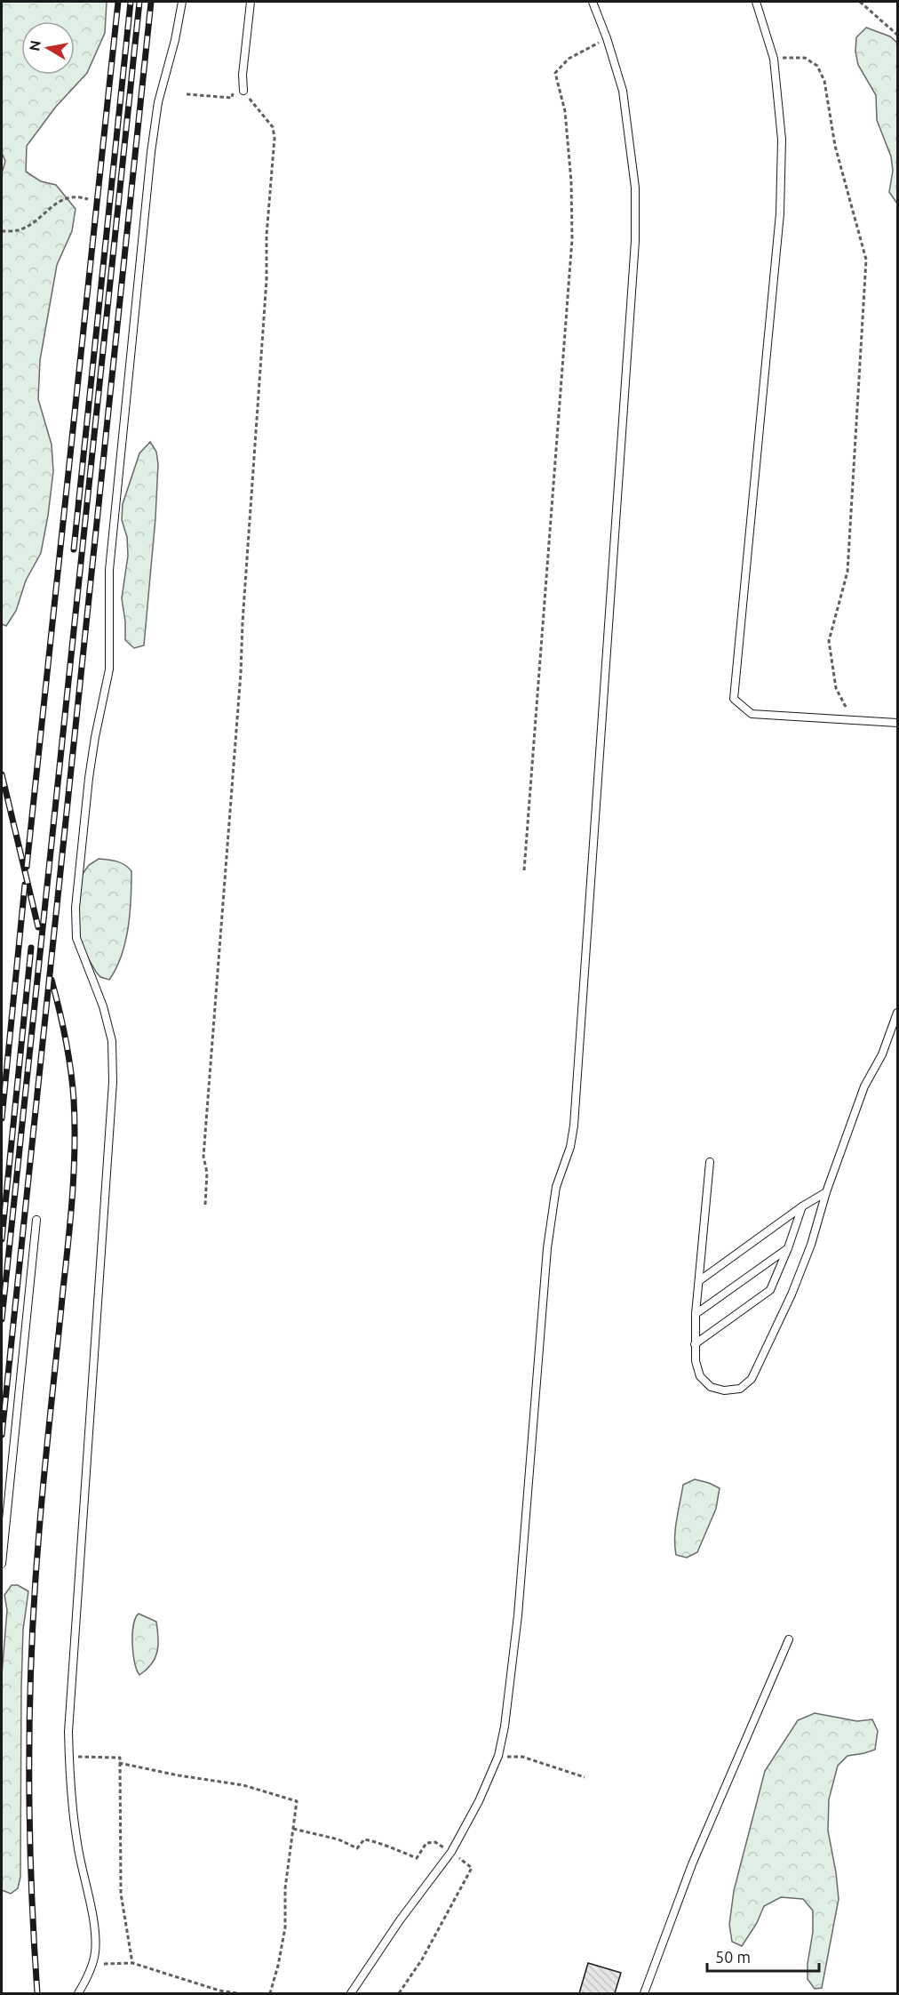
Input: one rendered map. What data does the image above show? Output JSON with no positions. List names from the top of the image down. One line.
{"scale_bar":"50 m","north":"left"}
